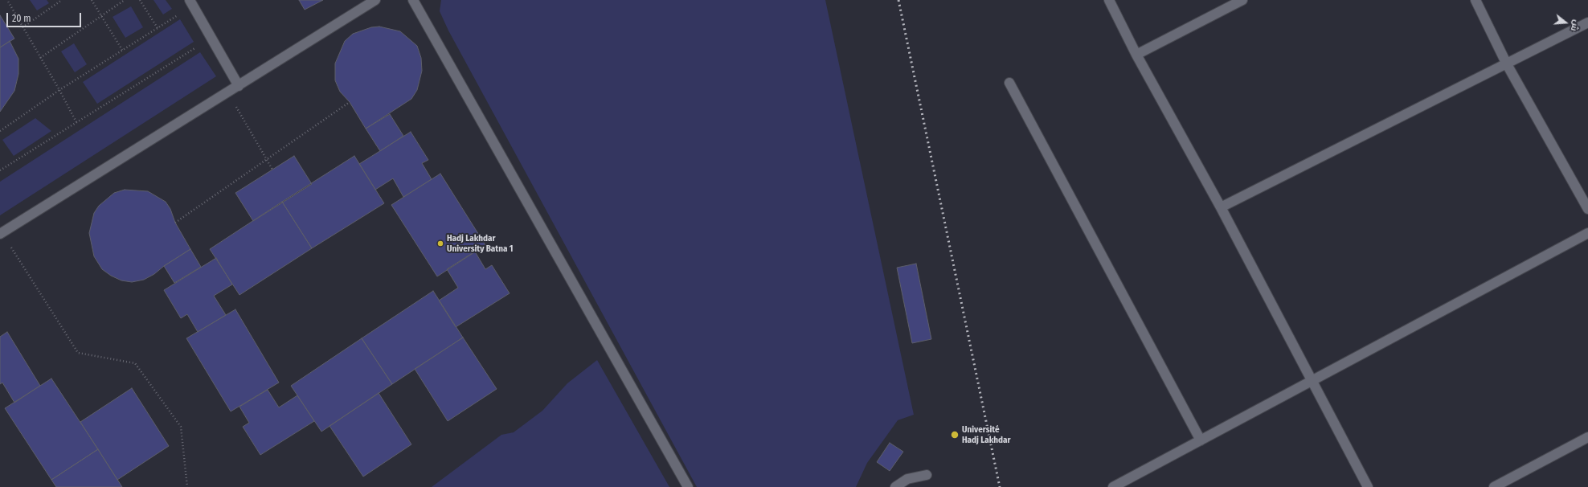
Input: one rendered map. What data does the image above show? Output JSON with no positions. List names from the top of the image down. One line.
{"places":["Hadj Lakhdar University Batna 1","Université Hadj Lakhdar"],"scale_bar":"20 m","north":"right"}
